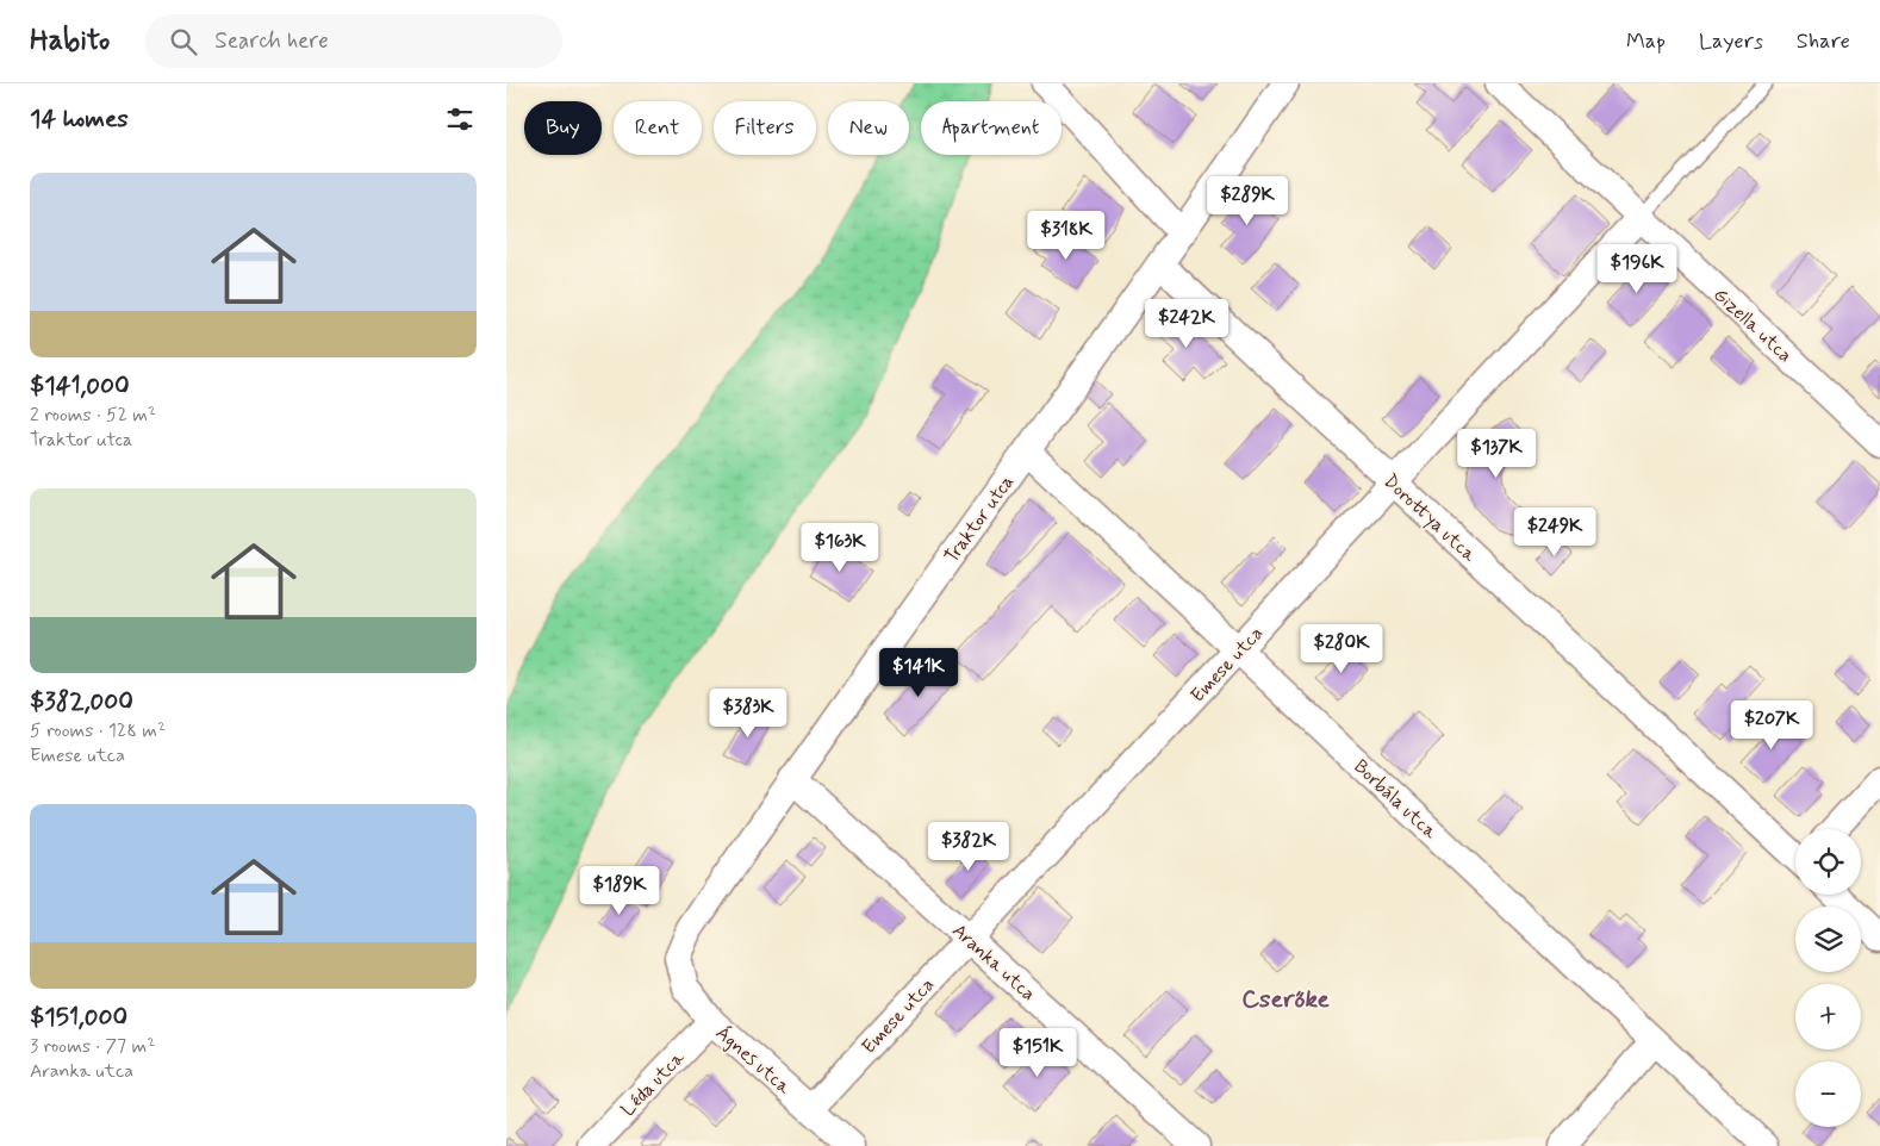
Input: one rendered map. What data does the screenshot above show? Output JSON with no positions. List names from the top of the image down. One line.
{"streets":{"street":["Gizella utca","Dorottya utca","Traktor utca","Emese utca","Borbála utca","Aranka utca","Ágnes utca","Léda utca"]},"crossings":[["Gizella utca","Emese utca"],["Dorottya utca","Traktor utca"],["Dorottya utca","Emese utca"],["Traktor utca","Borbála utca"],["Traktor utca","Aranka utca"],["Traktor utca","Ágnes utca"],["Emese utca","Borbála utca"],["Emese utca","Aranka utca"],["Emese utca","Ágnes utca"],["Ágnes utca","Léda utca"]],"districts":["Cserőke"],"page":{"header":"Habito","search":"Search here","nav":["Map","Layers","Share"],"heading":"14 homes","chip":["Buy","Rent","Filters","New","Apartment"],"list":[{"name":"$141,000","note":"2 rooms · 52 m² · Traktor utca"},{"name":"$382,000","note":"5 rooms · 128 m² · Emese utca"},{"name":"$151,000","note":"3 rooms · 77 m² · Aranka utca"}],"price":["$289K","$318K","$196K","$242K","$137K","$249K","$163K","$280K","$141K","$383K","$207K","$382K","$189K","$151K"],"map_buttons":["+","−"]}}
